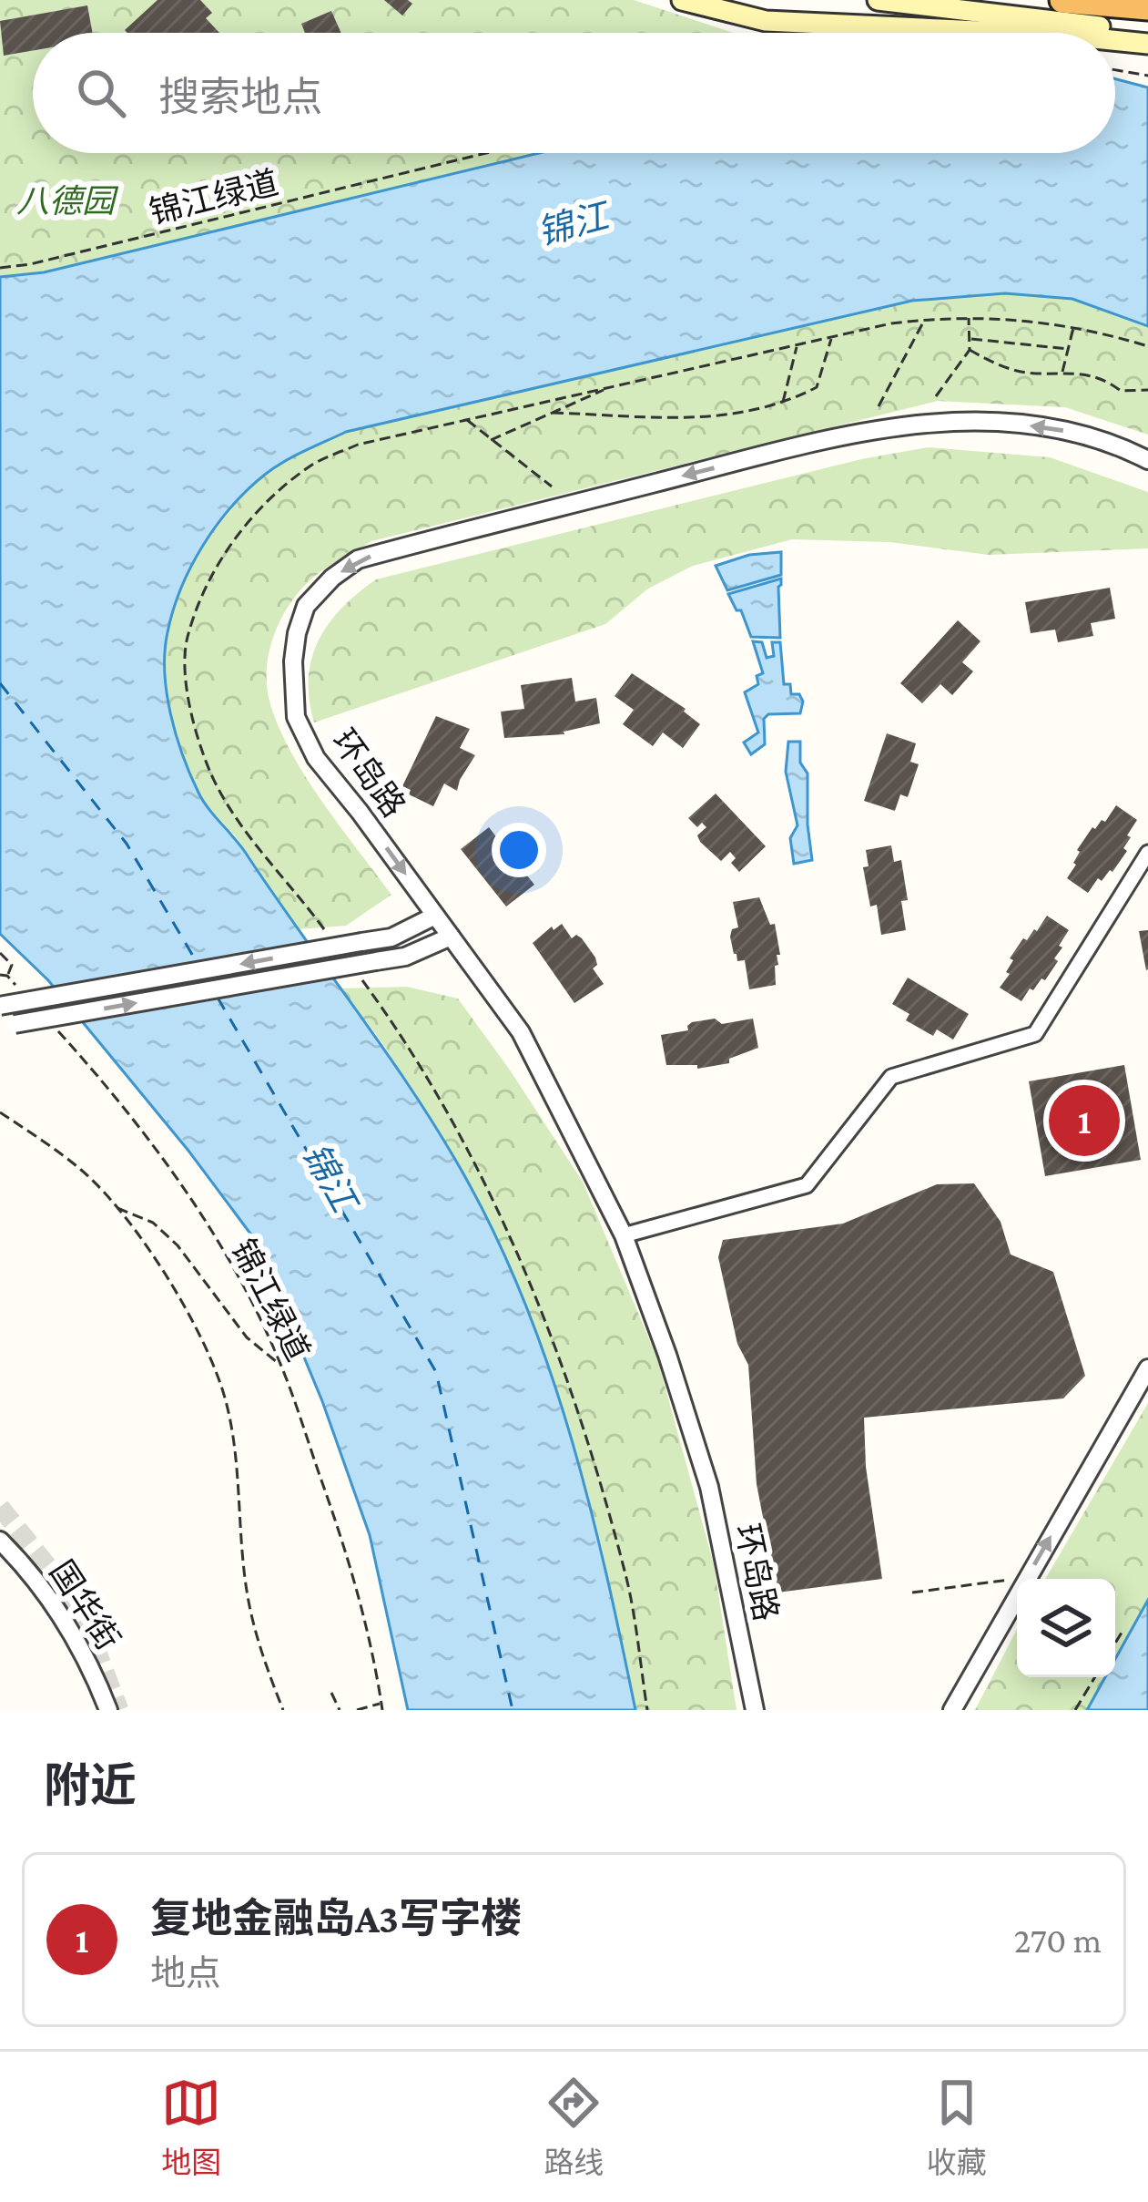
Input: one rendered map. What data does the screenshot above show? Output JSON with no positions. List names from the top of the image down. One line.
{"streets":{"street":["环岛路","国华街"],"path":["锦江绿道"]},"water":["锦江"],"parks":["八德园"],"page":{"search":"搜索地点","pins":"1","heading":"附近","list":[{"mark":"1","name":"复地金融岛A3写字楼","note":"地点","value":"270 m"}],"nav":["地图","路线","收藏"]}}
